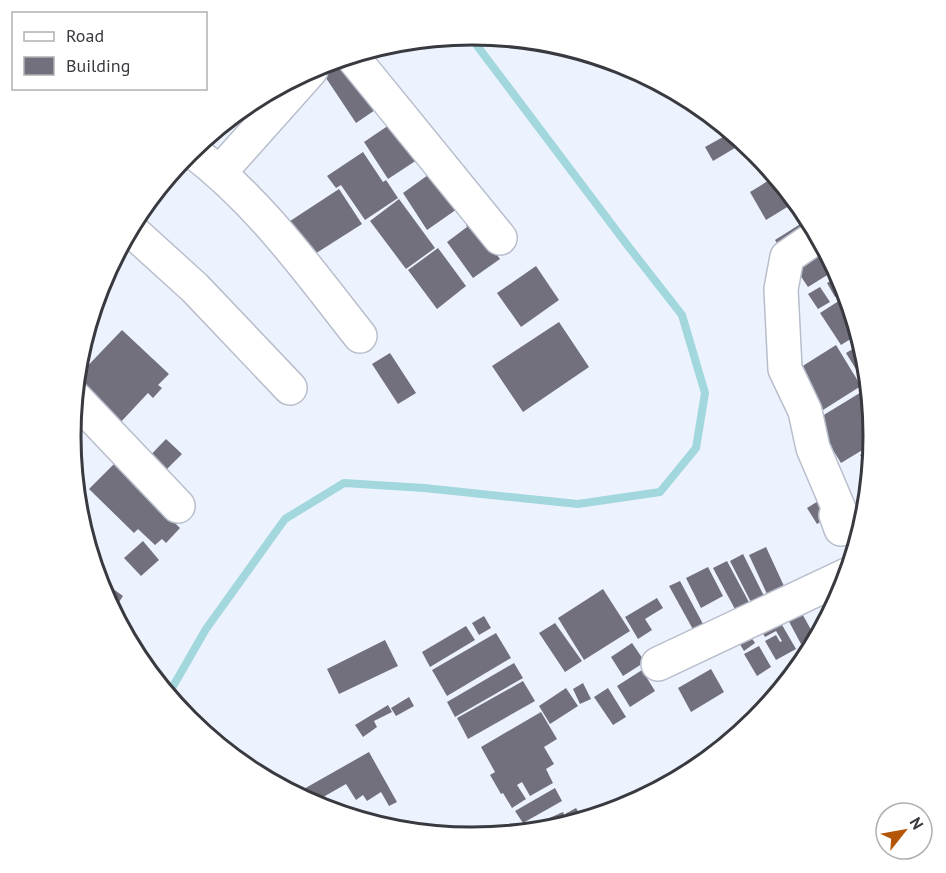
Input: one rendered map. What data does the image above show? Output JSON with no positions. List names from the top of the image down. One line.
{"legend":["Road","Building"],"north":"top right"}
